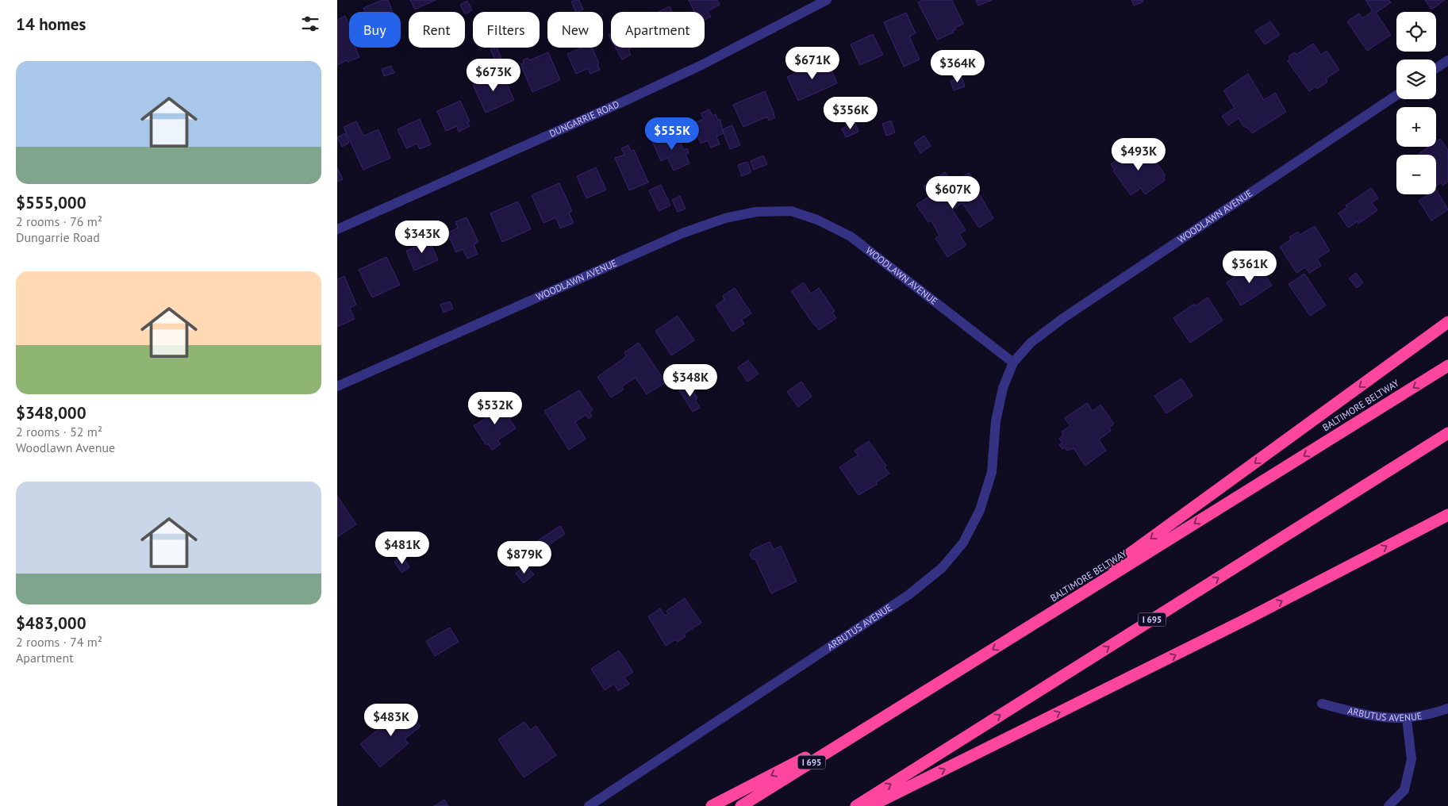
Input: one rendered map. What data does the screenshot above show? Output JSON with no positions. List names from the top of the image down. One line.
{"streets":{"highway":["BALTIMORE BELTWAY","I 695"],"street":["DUNGARRIE ROAD","WOODLAWN AVENUE","ARBUTUS AVENUE"]},"crossings":[["WOODLAWN AVENUE","ARBUTUS AVENUE"]],"page":{"heading":"14 homes","map_buttons":["+","−"],"chip":["Buy","Rent","Filters","New","Apartment"],"price":["$671K","$364K","$673K","$356K","$555K","$493K","$607K","$343K","$361K","$348K","$532K","$481K","$879K","$483K"],"list":[{"name":"$555,000","note":"2 rooms · 76 m² · Dungarrie Road"},{"name":"$348,000","note":"2 rooms · 52 m² · Woodlawn Avenue"},{"name":"$483,000","note":"2 rooms · 74 m² · Apartment"}]}}
